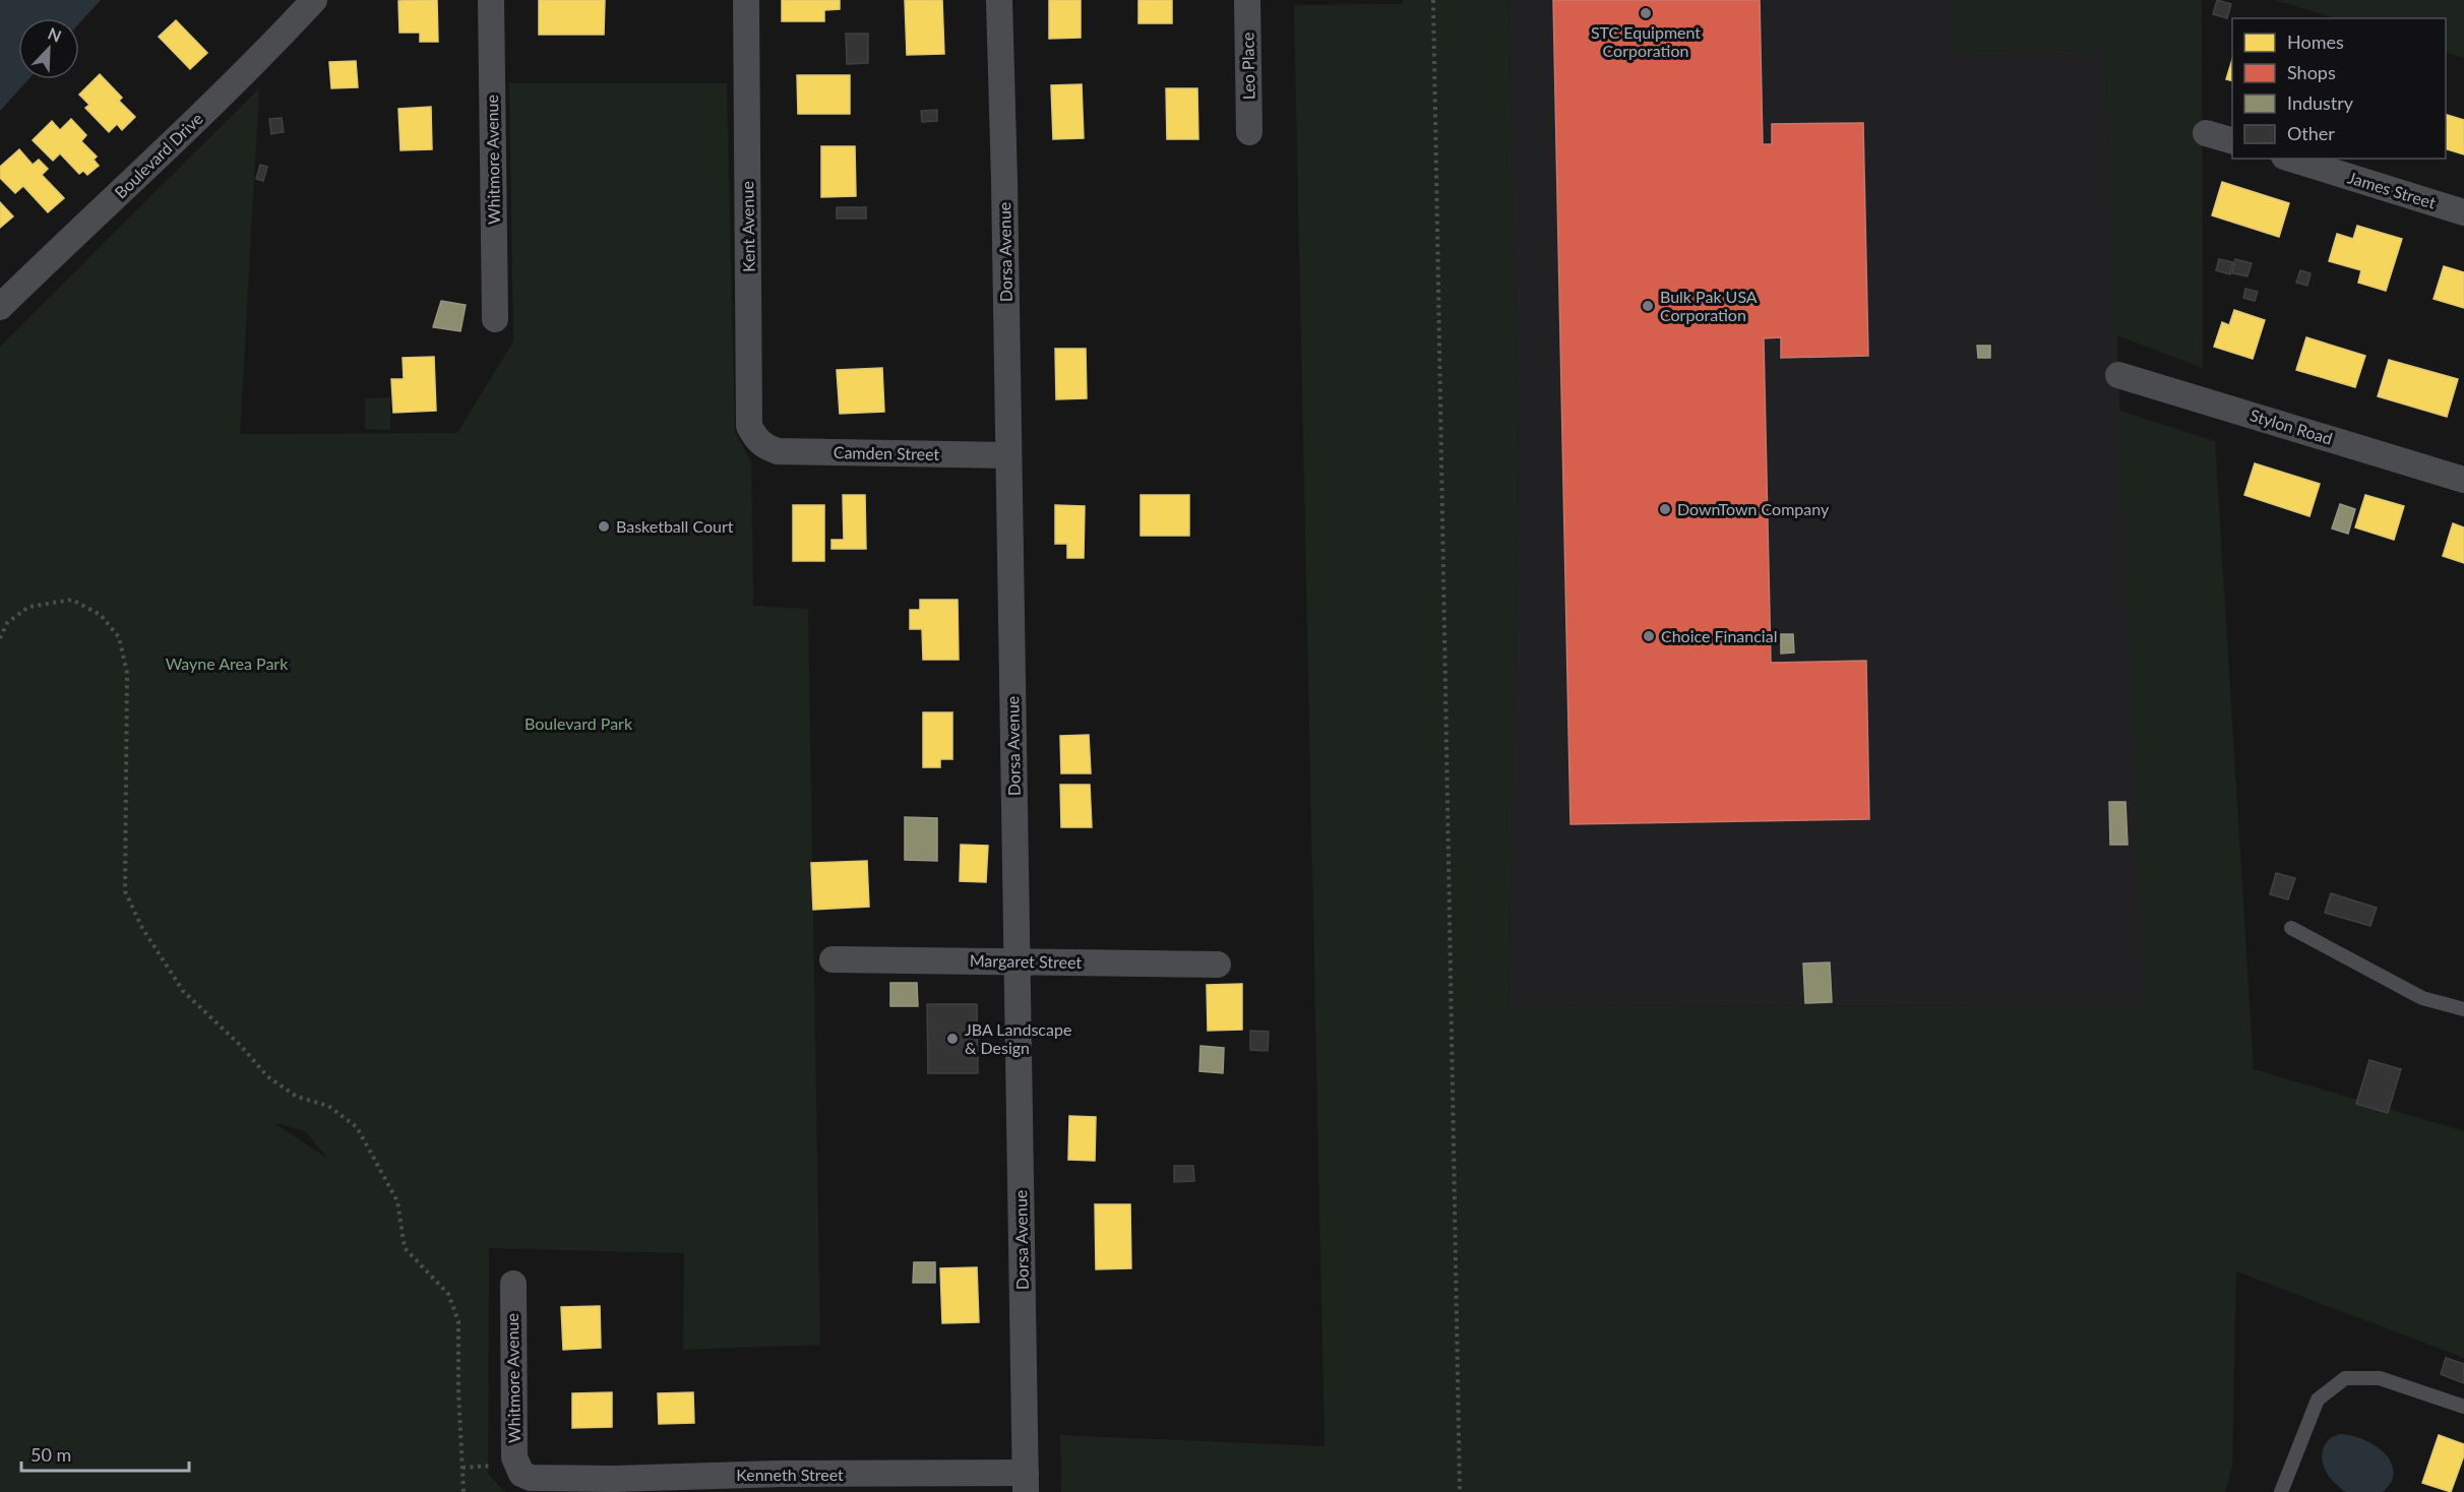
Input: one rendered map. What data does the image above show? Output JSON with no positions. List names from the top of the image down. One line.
{"streets":{"street":["Leo Place","Boulevard Drive","Whitmore Avenue","James Street","Kent Avenue","Dorsa Avenue","Stylon Road","Camden Street","Margaret Street","Kenneth Street"]},"crossings":[["Whitmore Avenue","Kenneth Street"],["Kent Avenue","Camden Street"],["Dorsa Avenue","Camden Street"],["Dorsa Avenue","Margaret Street"],["Dorsa Avenue","Kenneth Street"]],"parks":["Wayne Area Park","Boulevard Park"],"places":["STC Equipment Corporation","Bulk Pak USA Corporation","DownTown Company","Basketball Court","Choice Financial","JBA Landscape & Design"],"legend":["Homes","Shops","Industry","Other"],"scale_bar":"50 m","north":"top right"}
